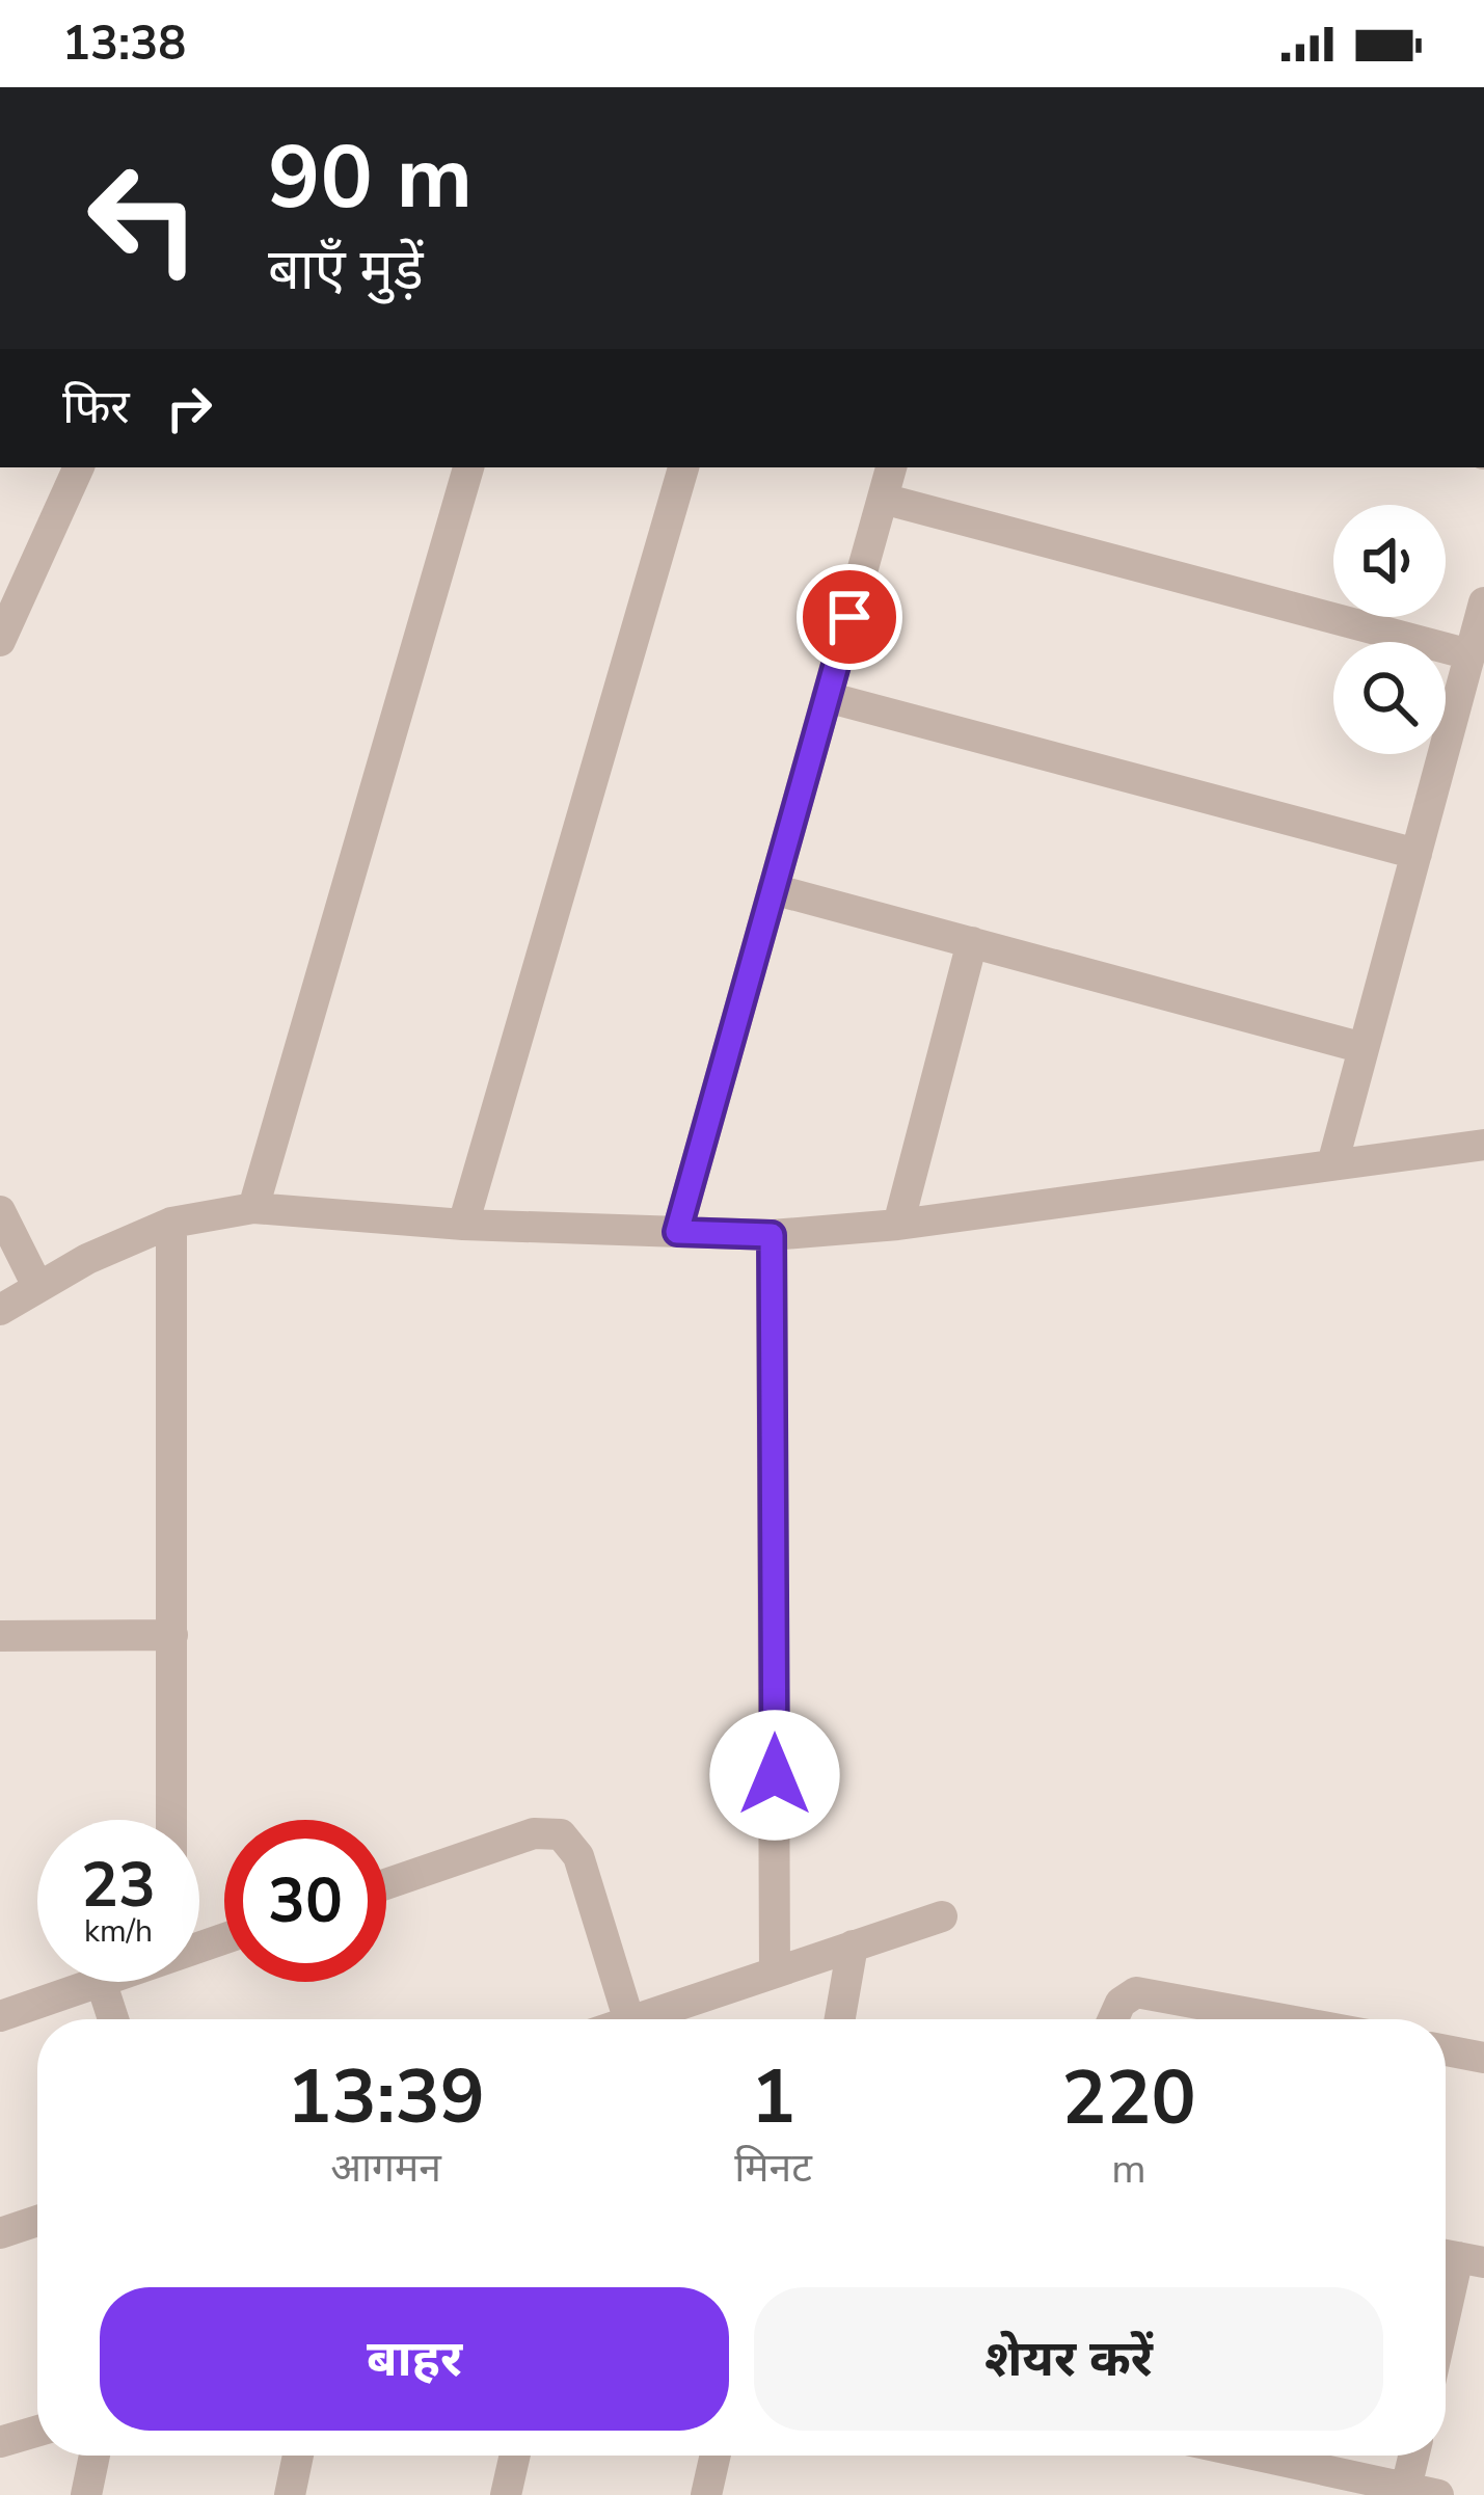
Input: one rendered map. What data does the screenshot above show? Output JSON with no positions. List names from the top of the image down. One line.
{"page":{"status":"13:38","turn":["90 m","बाएँ मुड़ें"],"then":"फिर","speed":"23 km/h","limit":"30","eta":["13:39","आगमन","1","मिनट","220","m"],"buttons":["बाहर","शेयर करें"]}}
